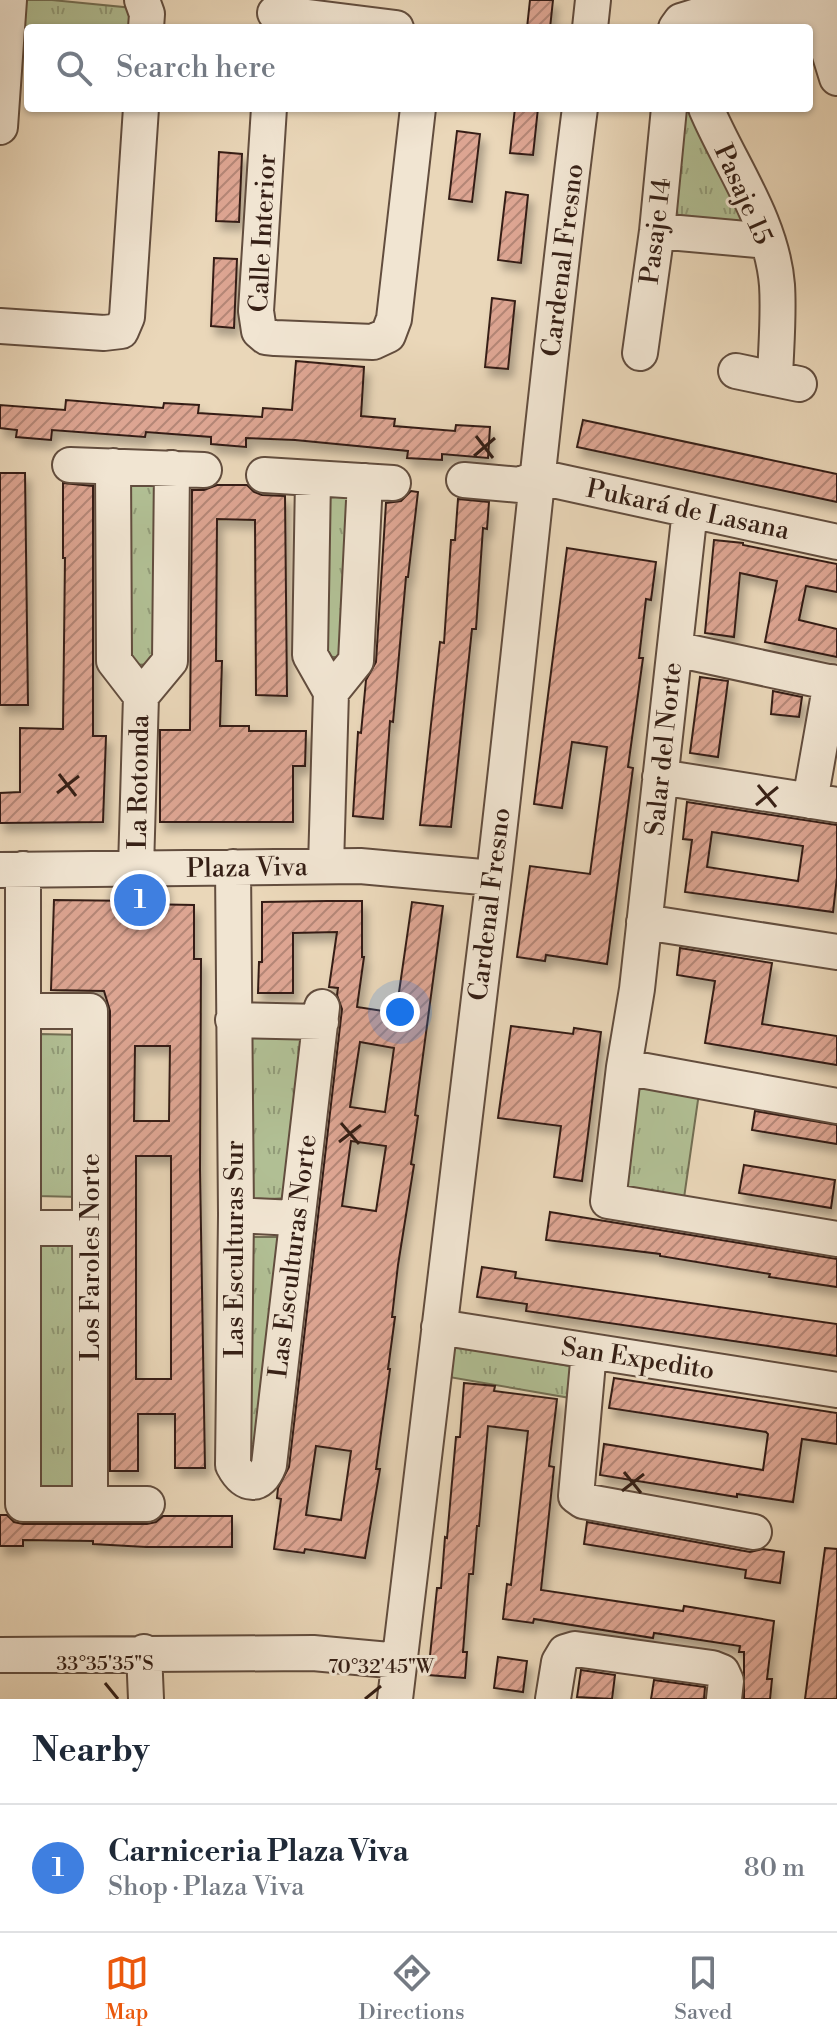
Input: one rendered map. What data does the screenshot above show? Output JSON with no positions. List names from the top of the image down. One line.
{"streets":{"street":["Pasaje 15","Pasaje 14","Calle Interior","Cardenal Fresno","Pukará de Lasana","Salar del Norte","La Rotonda","Plaza Viva","Las Esculturas Sur","Las Esculturas Norte","Los Faroles Norte","San Expedito"]},"crossings":[["Cardenal Fresno","Pukará de Lasana"],["Cardenal Fresno","Plaza Viva"],["Cardenal Fresno","San Expedito"],["Pukará de Lasana","Salar del Norte"],["La Rotonda","Plaza Viva"],["Plaza Viva","Las Esculturas Sur"],["Las Esculturas Sur","Las Esculturas Norte"]],"page":{"search":"Search here","pins":"1","heading":"Nearby","list":[{"mark":"1","name":"Carniceria Plaza Viva","note":"Shop · Plaza Viva","value":"80 m"}],"nav":["Map","Directions","Saved"]},"coordinates":["33°35'35\"S","70°32'45\"W"]}
